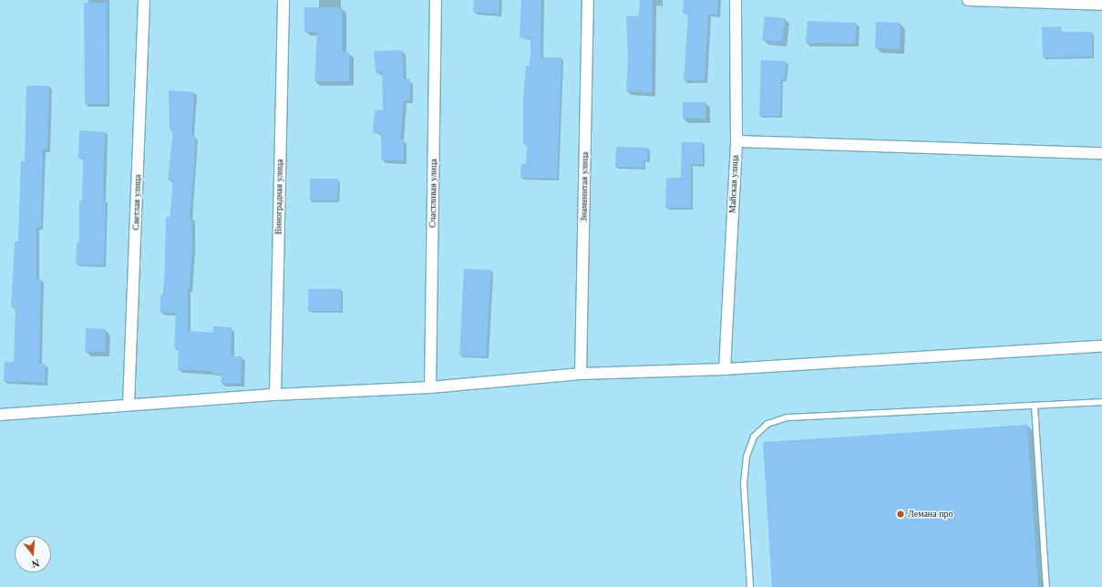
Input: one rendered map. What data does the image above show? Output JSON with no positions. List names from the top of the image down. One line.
{"streets":{"street":["Майская улица","Знаменитая улица","Счастливая улица","Виноградная улица","Светлая улица"]},"places":["Лемана про"],"north":"bottom"}
